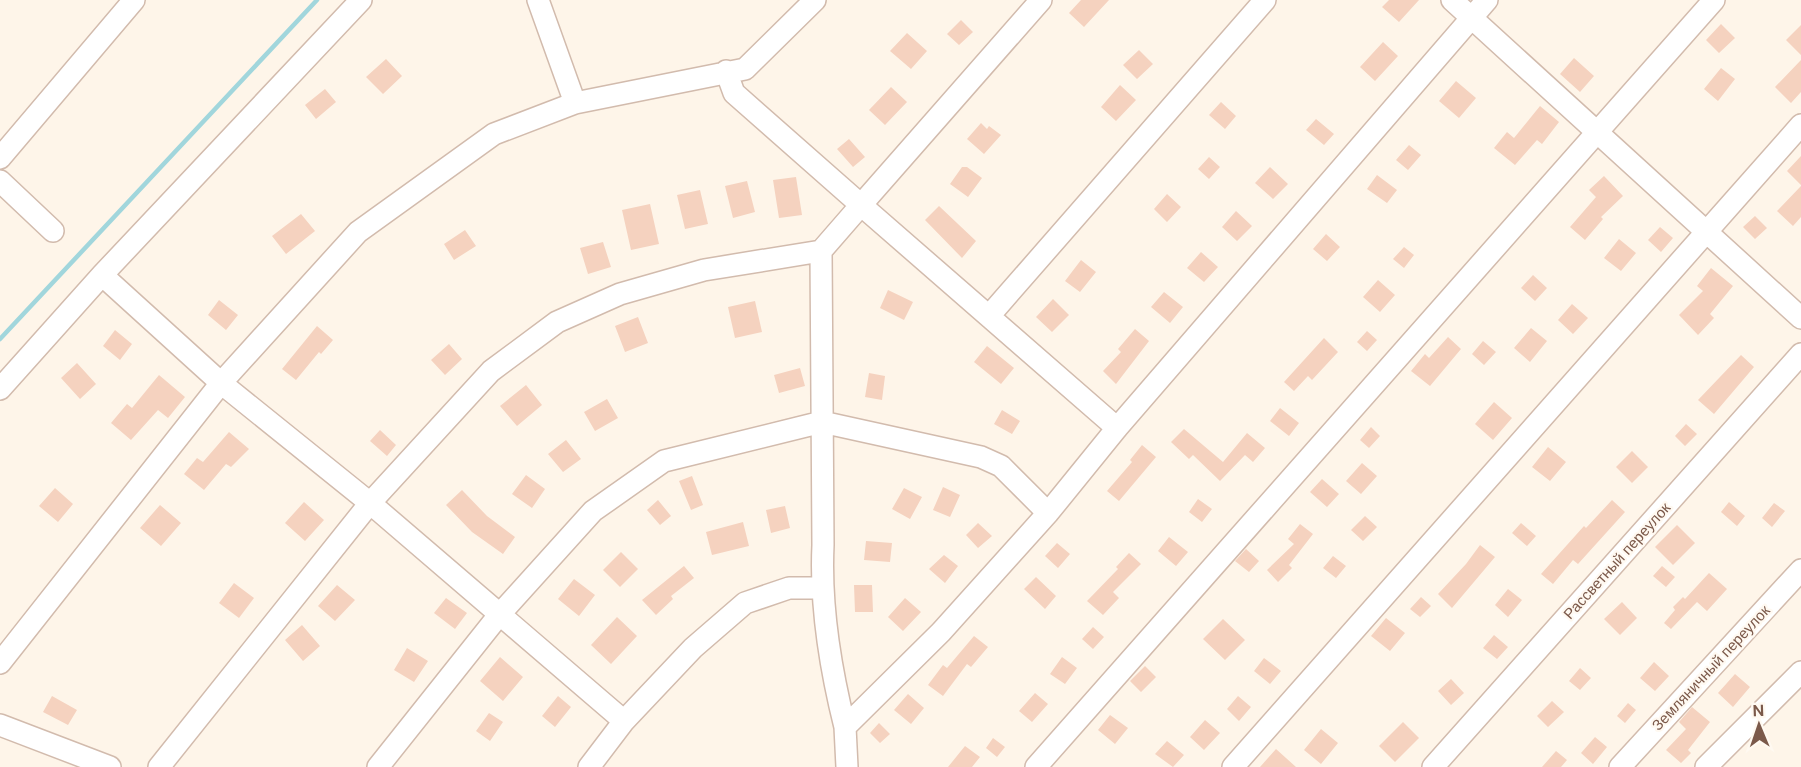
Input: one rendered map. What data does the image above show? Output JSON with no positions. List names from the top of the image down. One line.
{"streets":{"lane":["Рассветный переулок","Земляничный переулок"]},"north":"top"}
